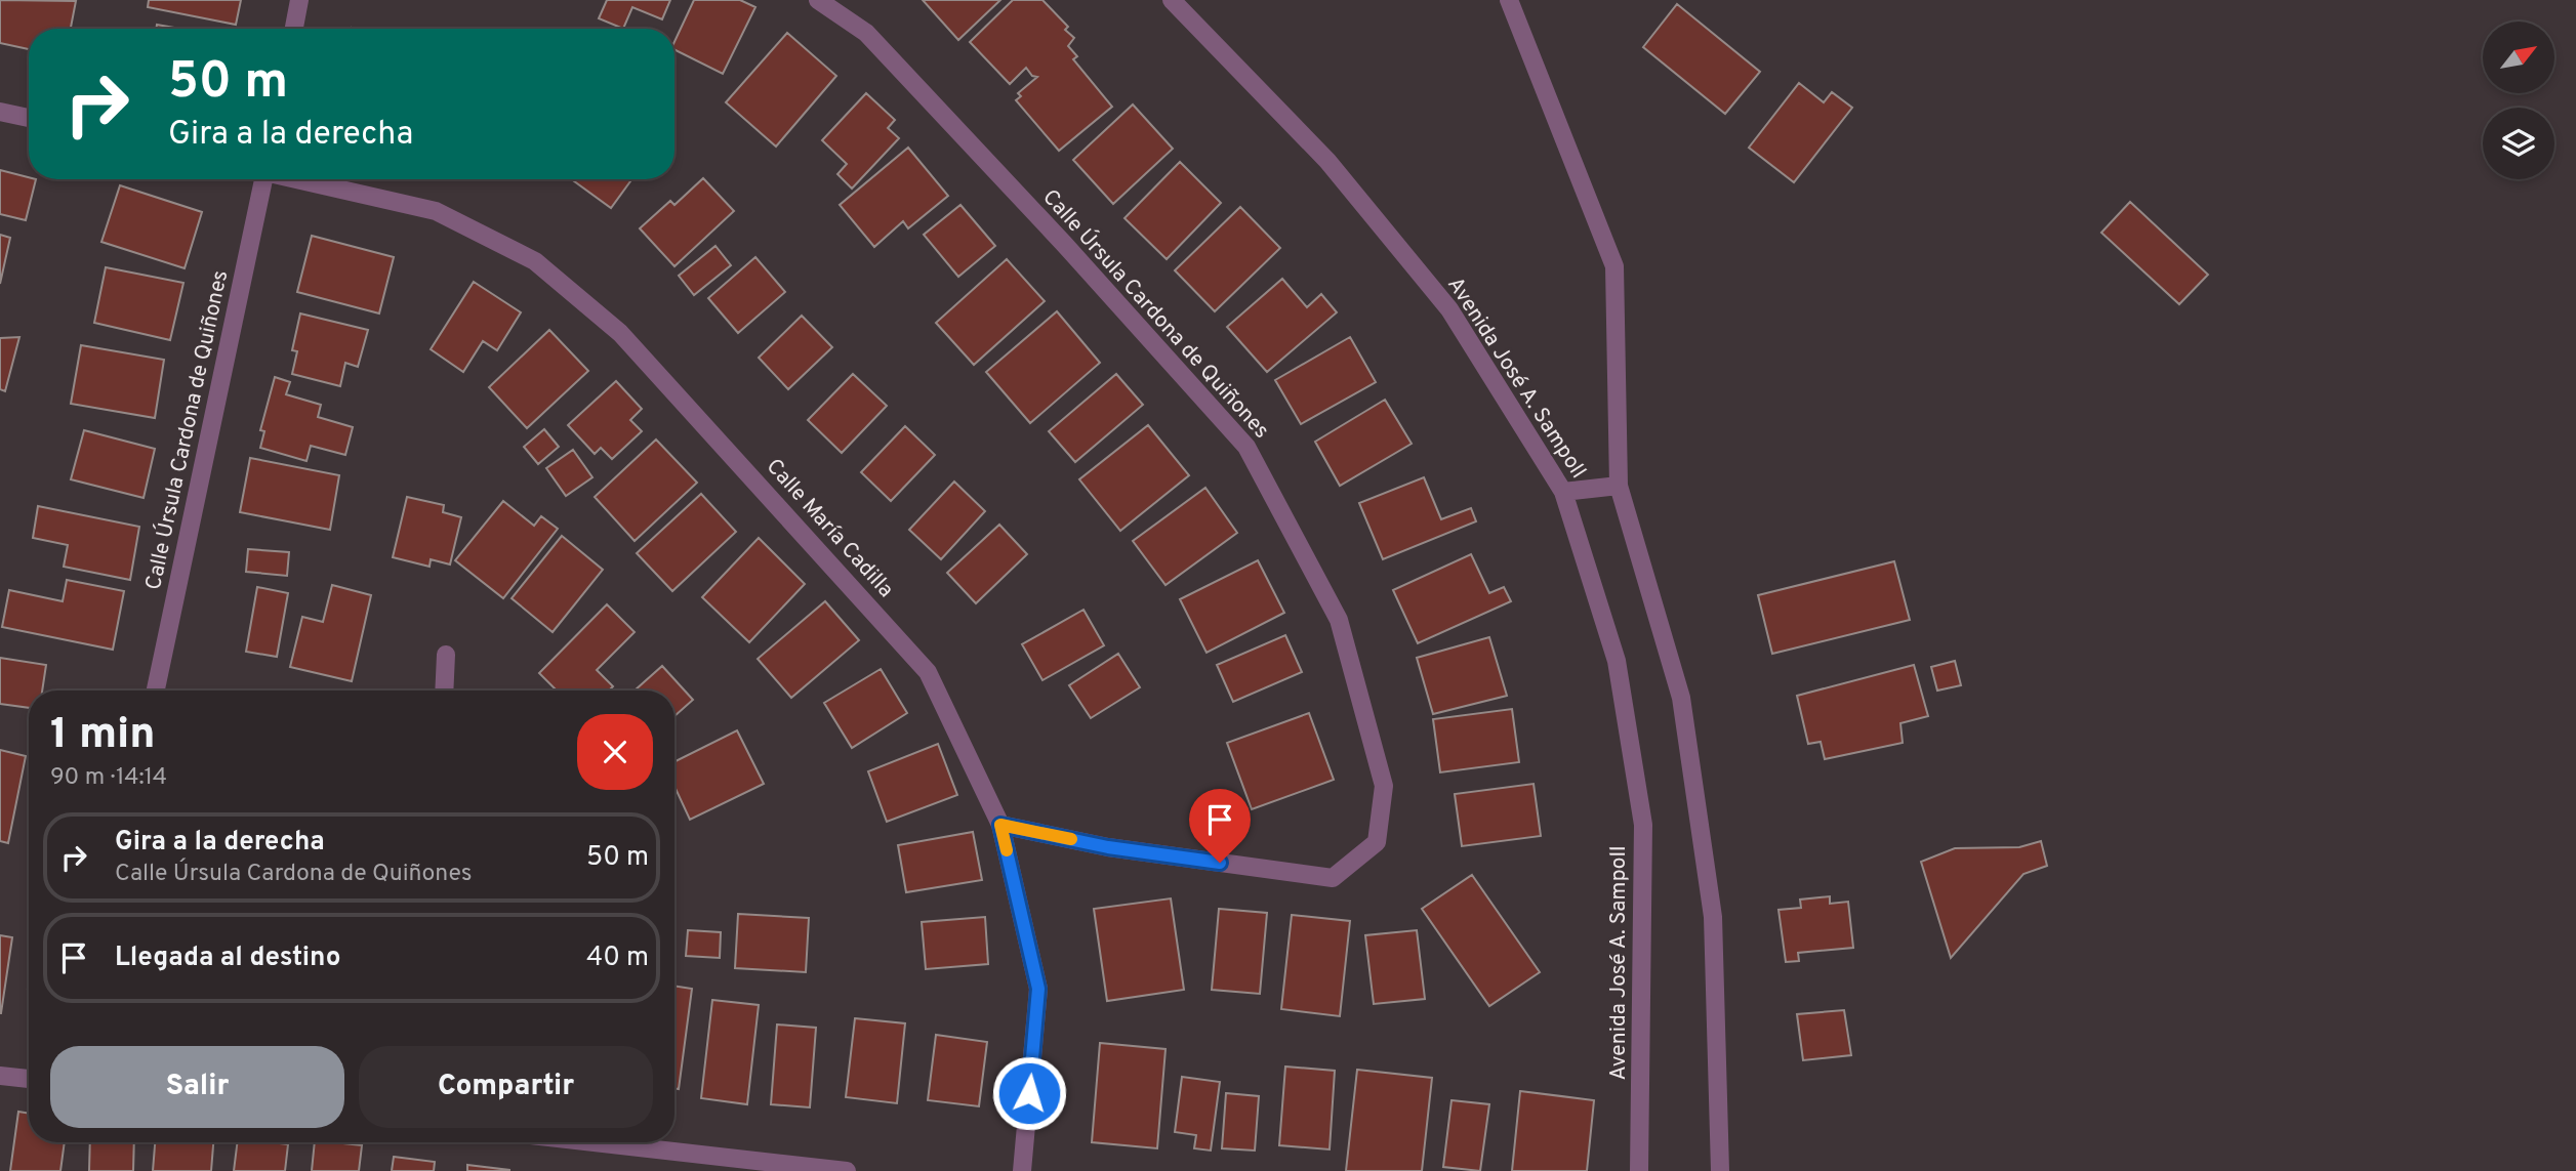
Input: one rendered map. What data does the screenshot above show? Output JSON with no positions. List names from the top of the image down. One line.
{"streets":{"street":["Calle Úrsula Cardona de Quiñones","Avenida José A. Sampoll","Calle María Cadilla"]},"crossings":[["Calle Úrsula Cardona de Quiñones","Calle María Cadilla"]],"north":"top right","page":{"turn":["50 m","Gira a la derecha"],"heading":["1 min","90 m · 14:14"],"list":[{"name":"Gira a la derecha","note":"Calle Úrsula Cardona de Quiñones","value":"50 m"},{"name":"Llegada al destino","value":"40 m"}],"buttons":["Salir","Compartir"]}}
